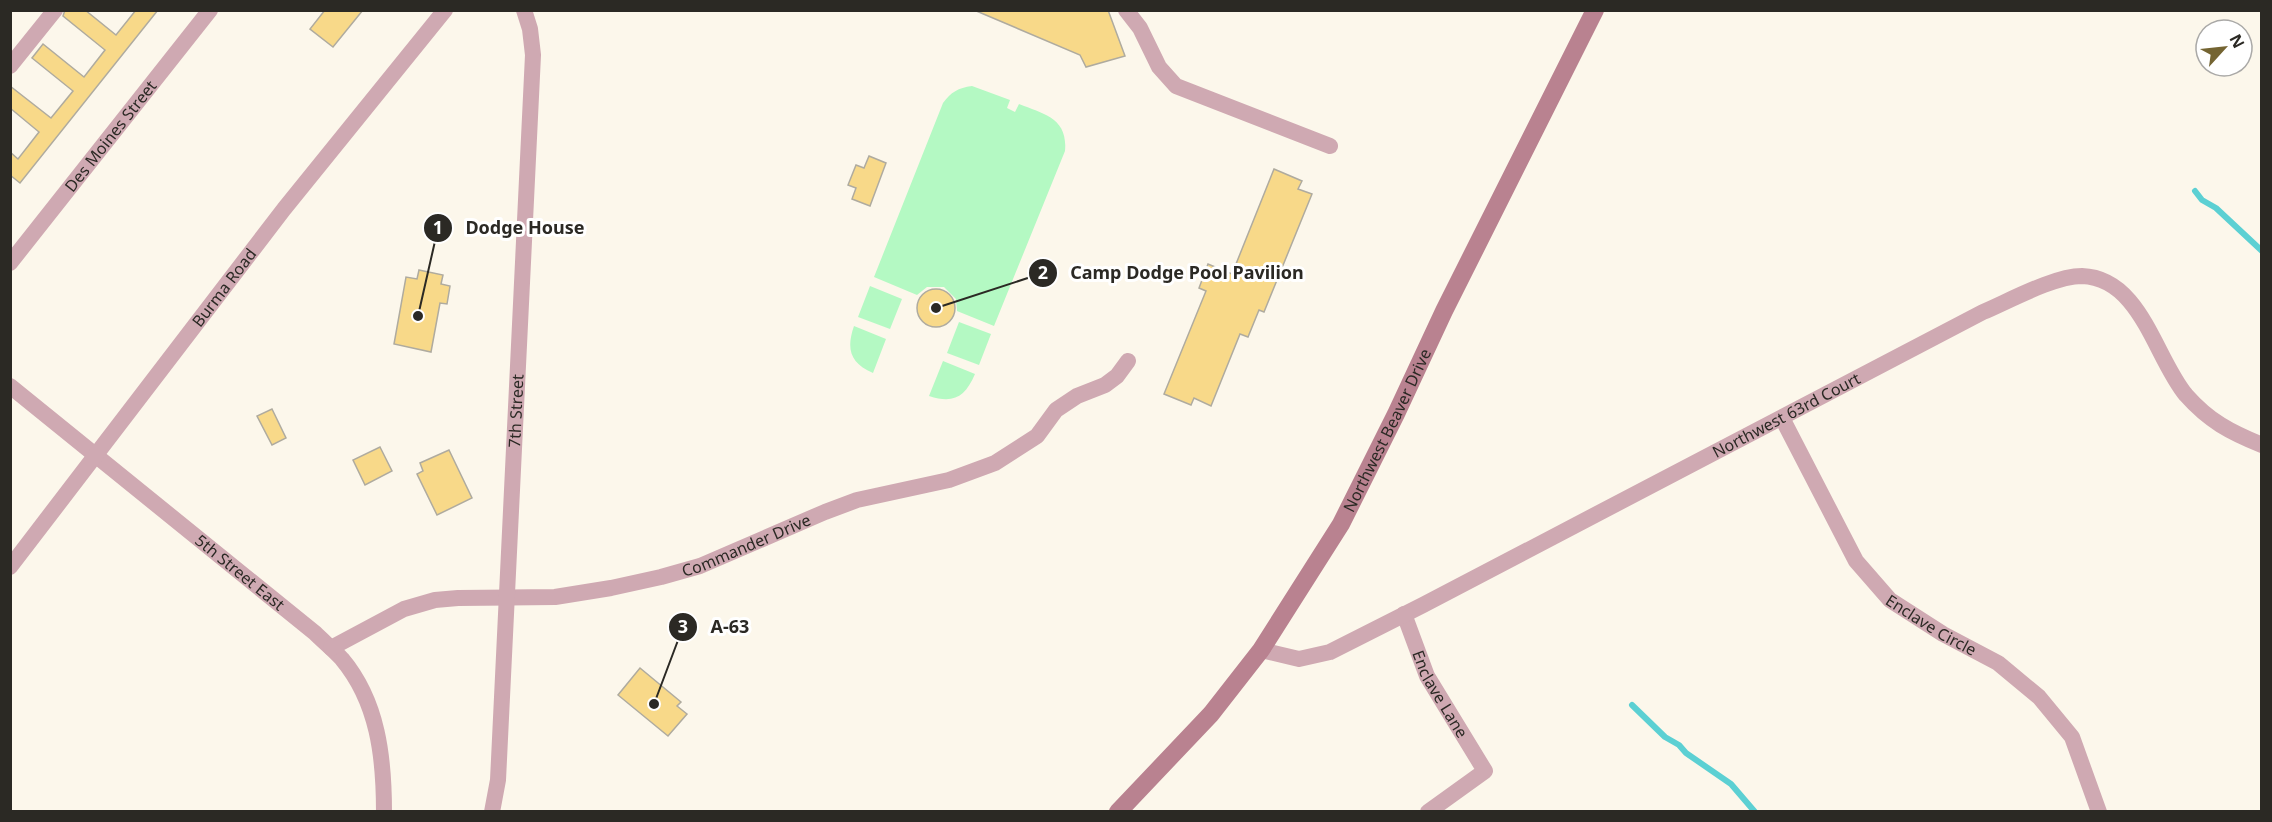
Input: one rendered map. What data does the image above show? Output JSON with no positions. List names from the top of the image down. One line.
{"streets":{"main road":["Northwest Beaver Drive"],"street":["Des Moines Street","Burma Road","7th Street","Northwest 63rd Court","Commander Drive","5th Street East","Enclave Circle","Enclave Lane"]},"crossings":[["Burma Road","5th Street East"],["7th Street","Commander Drive"],["Northwest 63rd Court","Northwest Beaver Drive"],["Northwest 63rd Court","Enclave Circle"],["Northwest 63rd Court","Enclave Lane"],["Commander Drive","5th Street East"]],"places":["Camp Dodge Pool Pavilion","Dodge House","A-63"],"north":"top right"}
